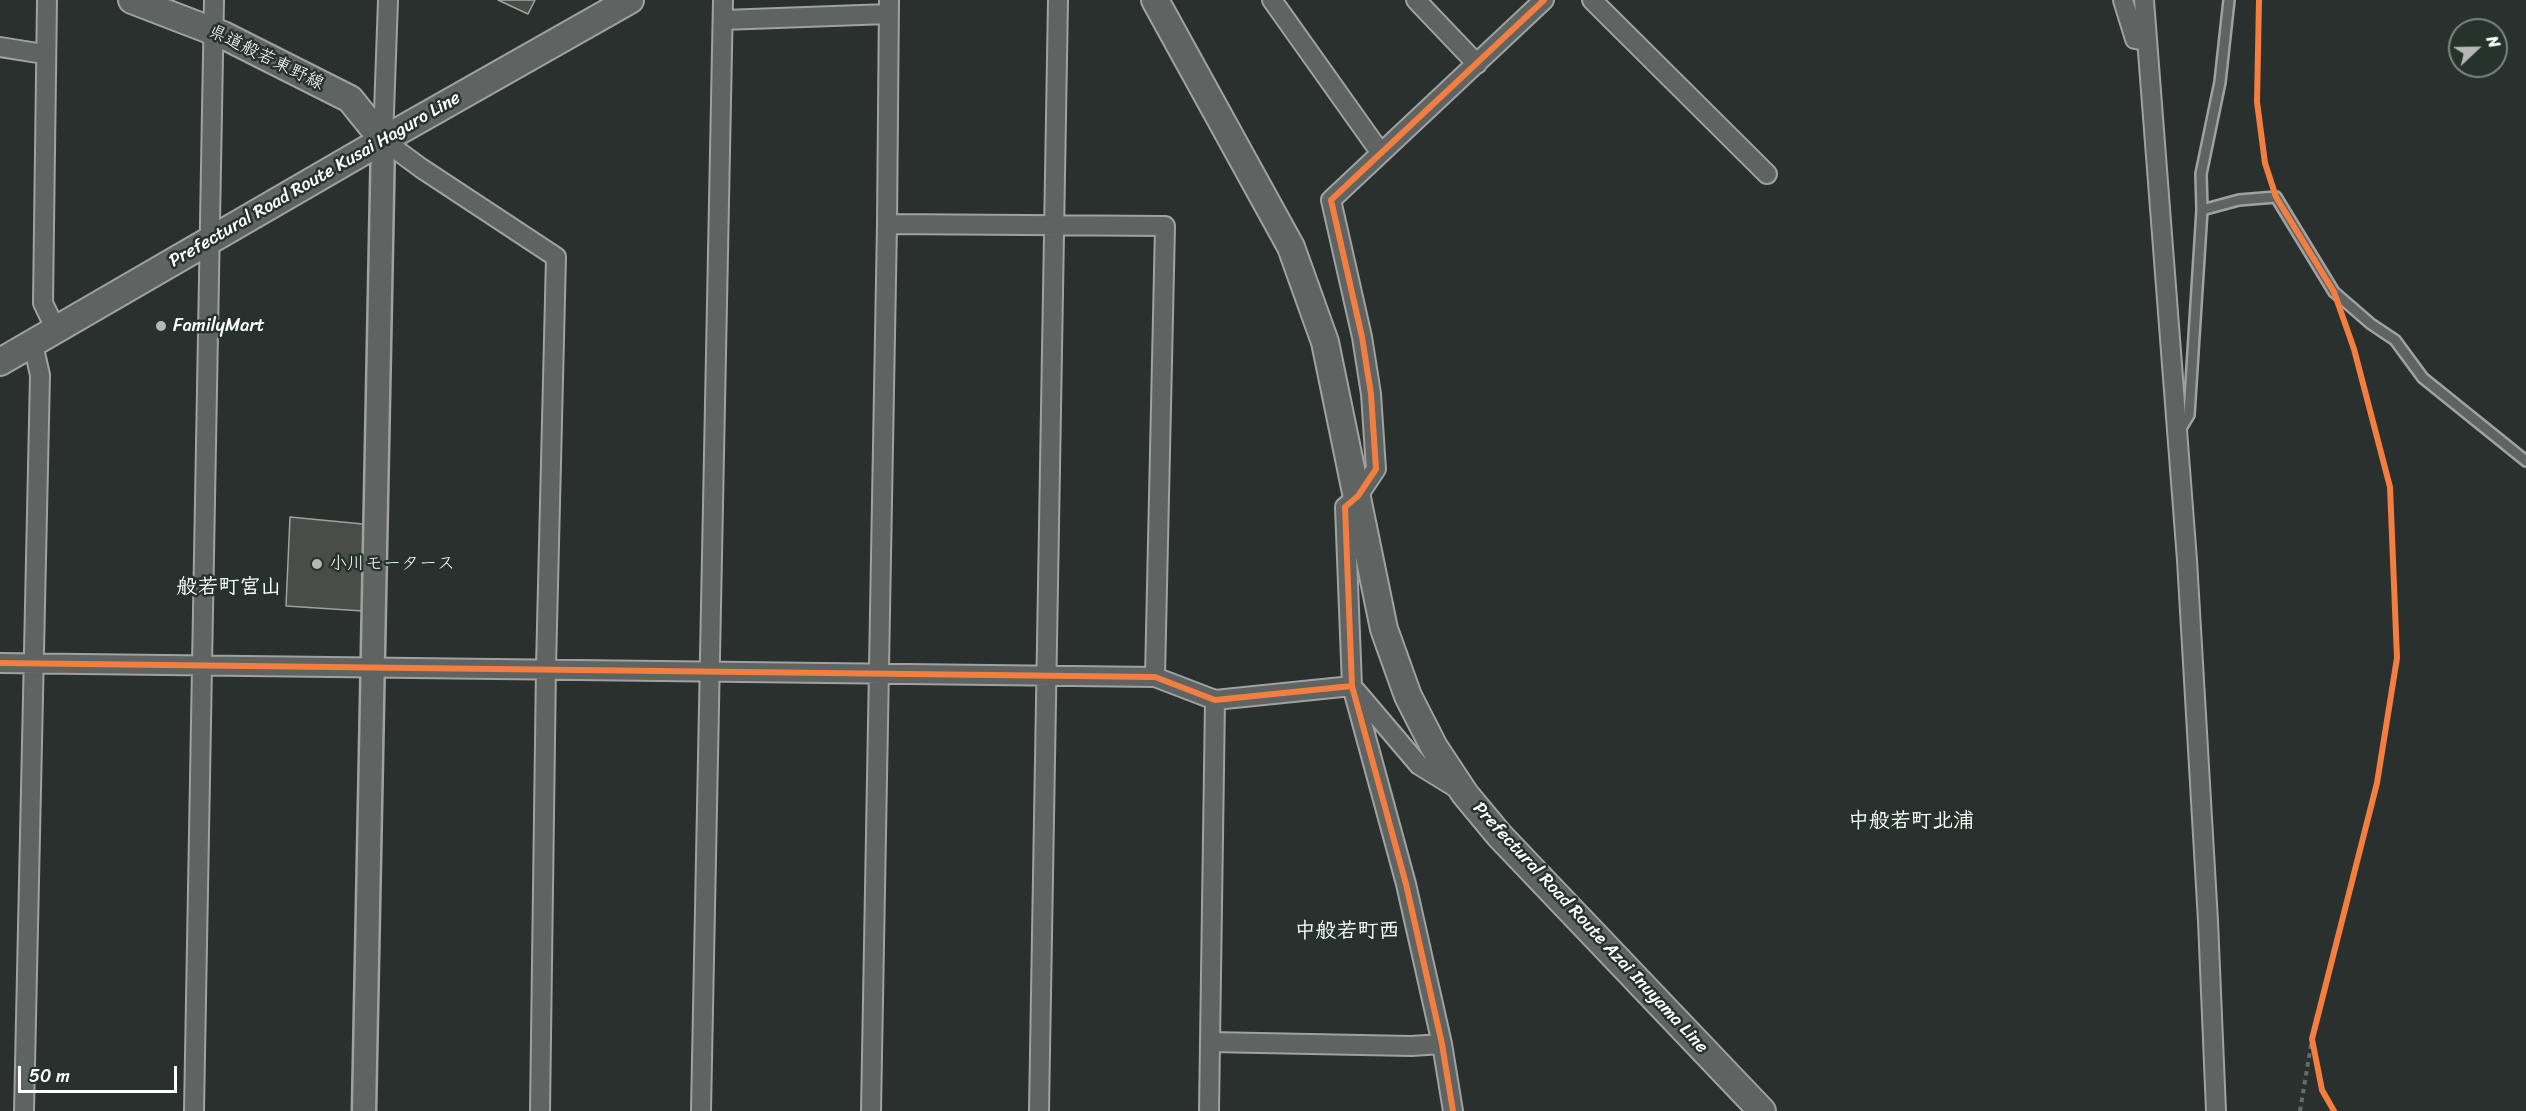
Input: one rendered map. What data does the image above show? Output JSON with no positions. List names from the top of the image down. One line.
{"streets":{"main road":["県道般若東野線","Prefectural Road Route Kusai Haguro Line","Prefectural Road Route Azai Inuyama Line"]},"crossings":[["県道般若東野線","Prefectural Road Route Kusai Haguro Line"]],"districts":["般若町宮山","中般若町北浦","中般若町西"],"places":["FamilyMart","小川モータース"],"scale_bar":"50 m","north":"right"}
